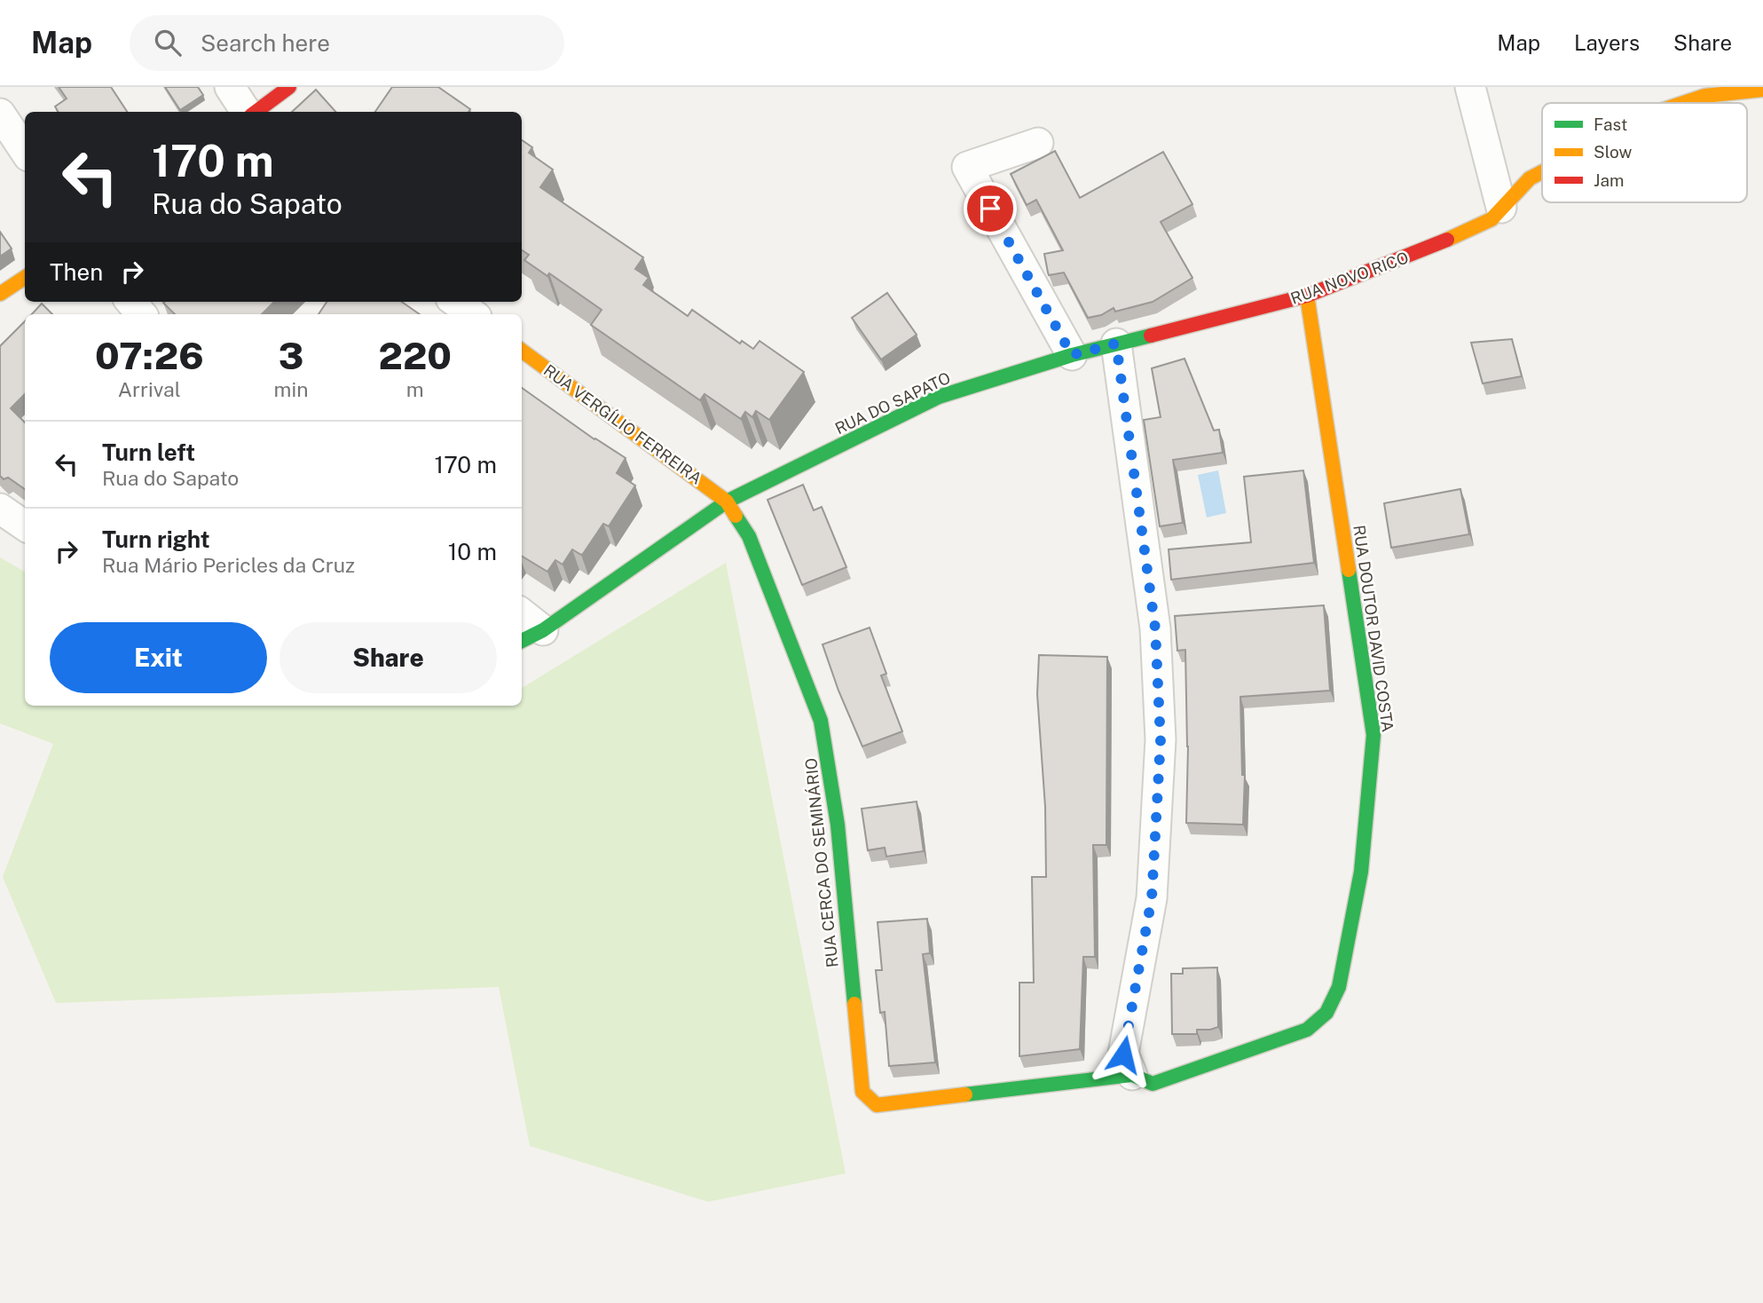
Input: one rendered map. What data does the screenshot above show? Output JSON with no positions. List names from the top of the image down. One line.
{"streets":{"street":["RUA NOVO RICO","RUA DO SAPATO","RUA VERGÍLIO FERREIRA","RUA DOUTOR DAVID COSTA","RUA CERCA DO SEMINÁRIO"]},"crossings":[["RUA NOVO RICO","RUA DO SAPATO"],["RUA NOVO RICO","RUA DOUTOR DAVID COSTA"],["RUA DO SAPATO","RUA VERGÍLIO FERREIRA"],["RUA DO SAPATO","RUA CERCA DO SEMINÁRIO"],["RUA VERGÍLIO FERREIRA","RUA CERCA DO SEMINÁRIO"],["RUA DOUTOR DAVID COSTA","RUA CERCA DO SEMINÁRIO"]],"legend":["Fast","Slow","Jam"],"page":{"header":"Map","search":"Search here","nav":["Map","Layers","Share"],"turn":["170 m","Rua do Sapato"],"then":"Then","eta":["07:26","Arrival","3","min","220","m"],"list":[{"name":"Turn left","note":"Rua do Sapato","value":"170 m"},{"name":"Turn right","note":"Rua Mário Pericles da Cruz","value":"10 m"}],"buttons":["Exit","Share"]}}
